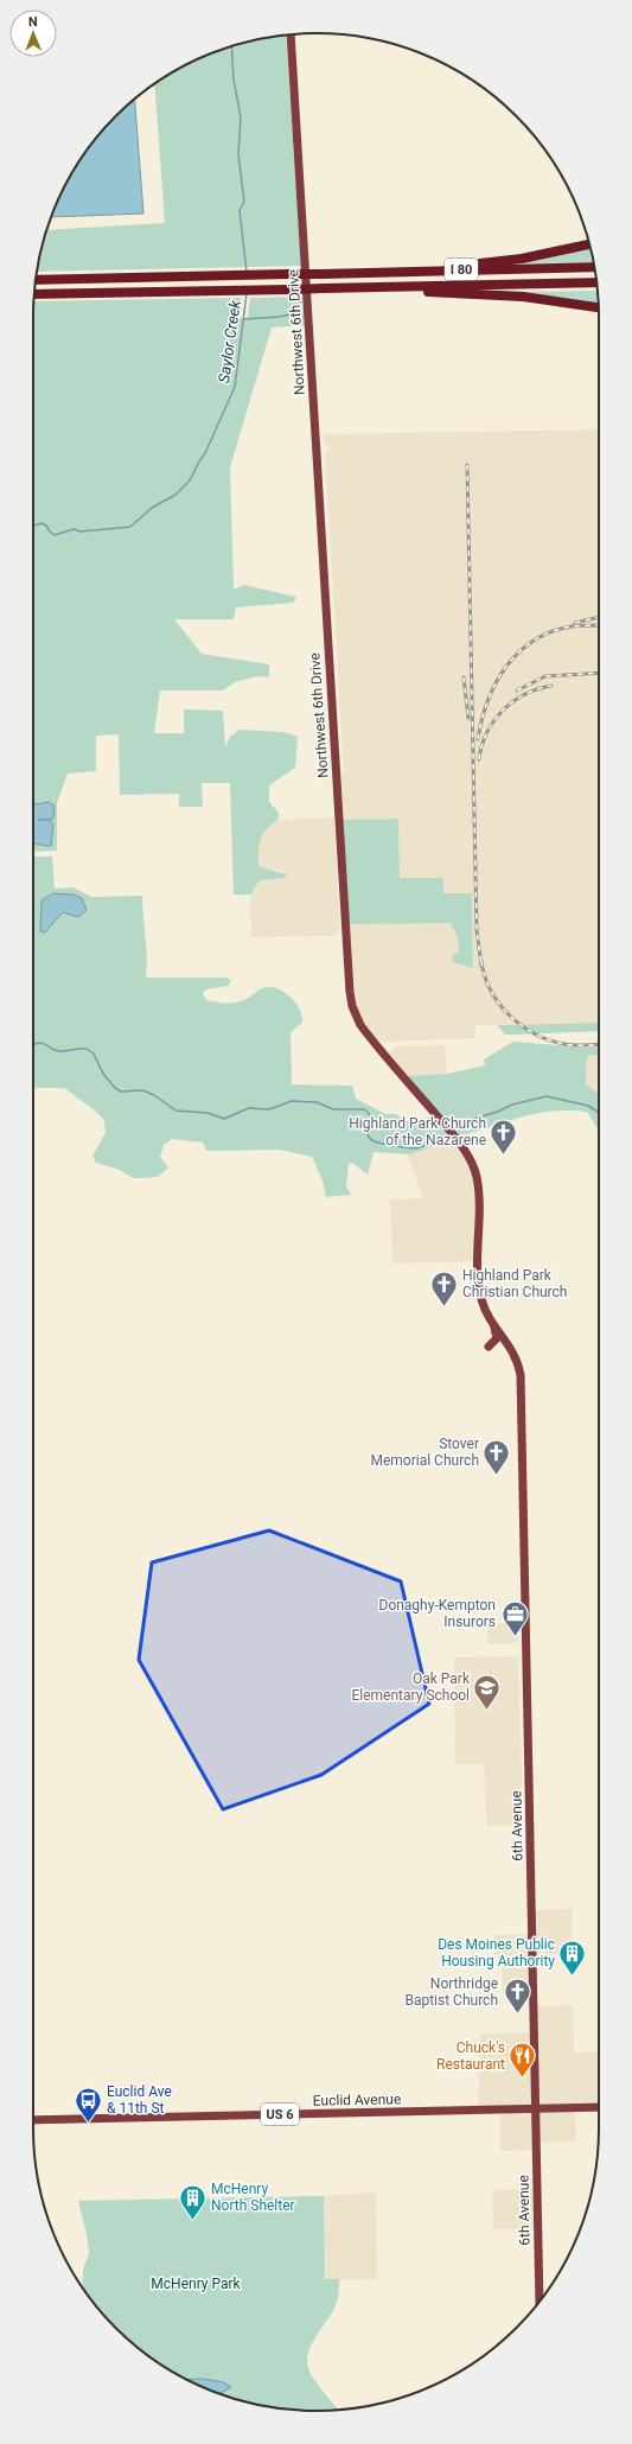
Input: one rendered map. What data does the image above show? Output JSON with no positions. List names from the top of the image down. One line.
{"streets":{"highway":["I 80"],"main road":["Northwest 6th Drive","6th Avenue","Euclid Avenue","US 6"]},"crossings":[["Northwest 6th Drive","6th Avenue"],["6th Avenue","Euclid Avenue"]],"water":["Saylor Creek"],"parks":["McHenry Park"],"places":{"church":["Highland Park Church of the Nazarene","Highland Park Christian Church","Stover Memorial Church","Northridge Baptist Church"],"office":["Donaghy-Kempton Insurors"],"school or university":["Oak Park Elementary School"],"building":["Des Moines Public Housing Authority","McHenry North Shelter"],"restaurant":["Chuck's Restaurant"],"bus stop":["Euclid Ave & 11th St"]},"north":"top"}
